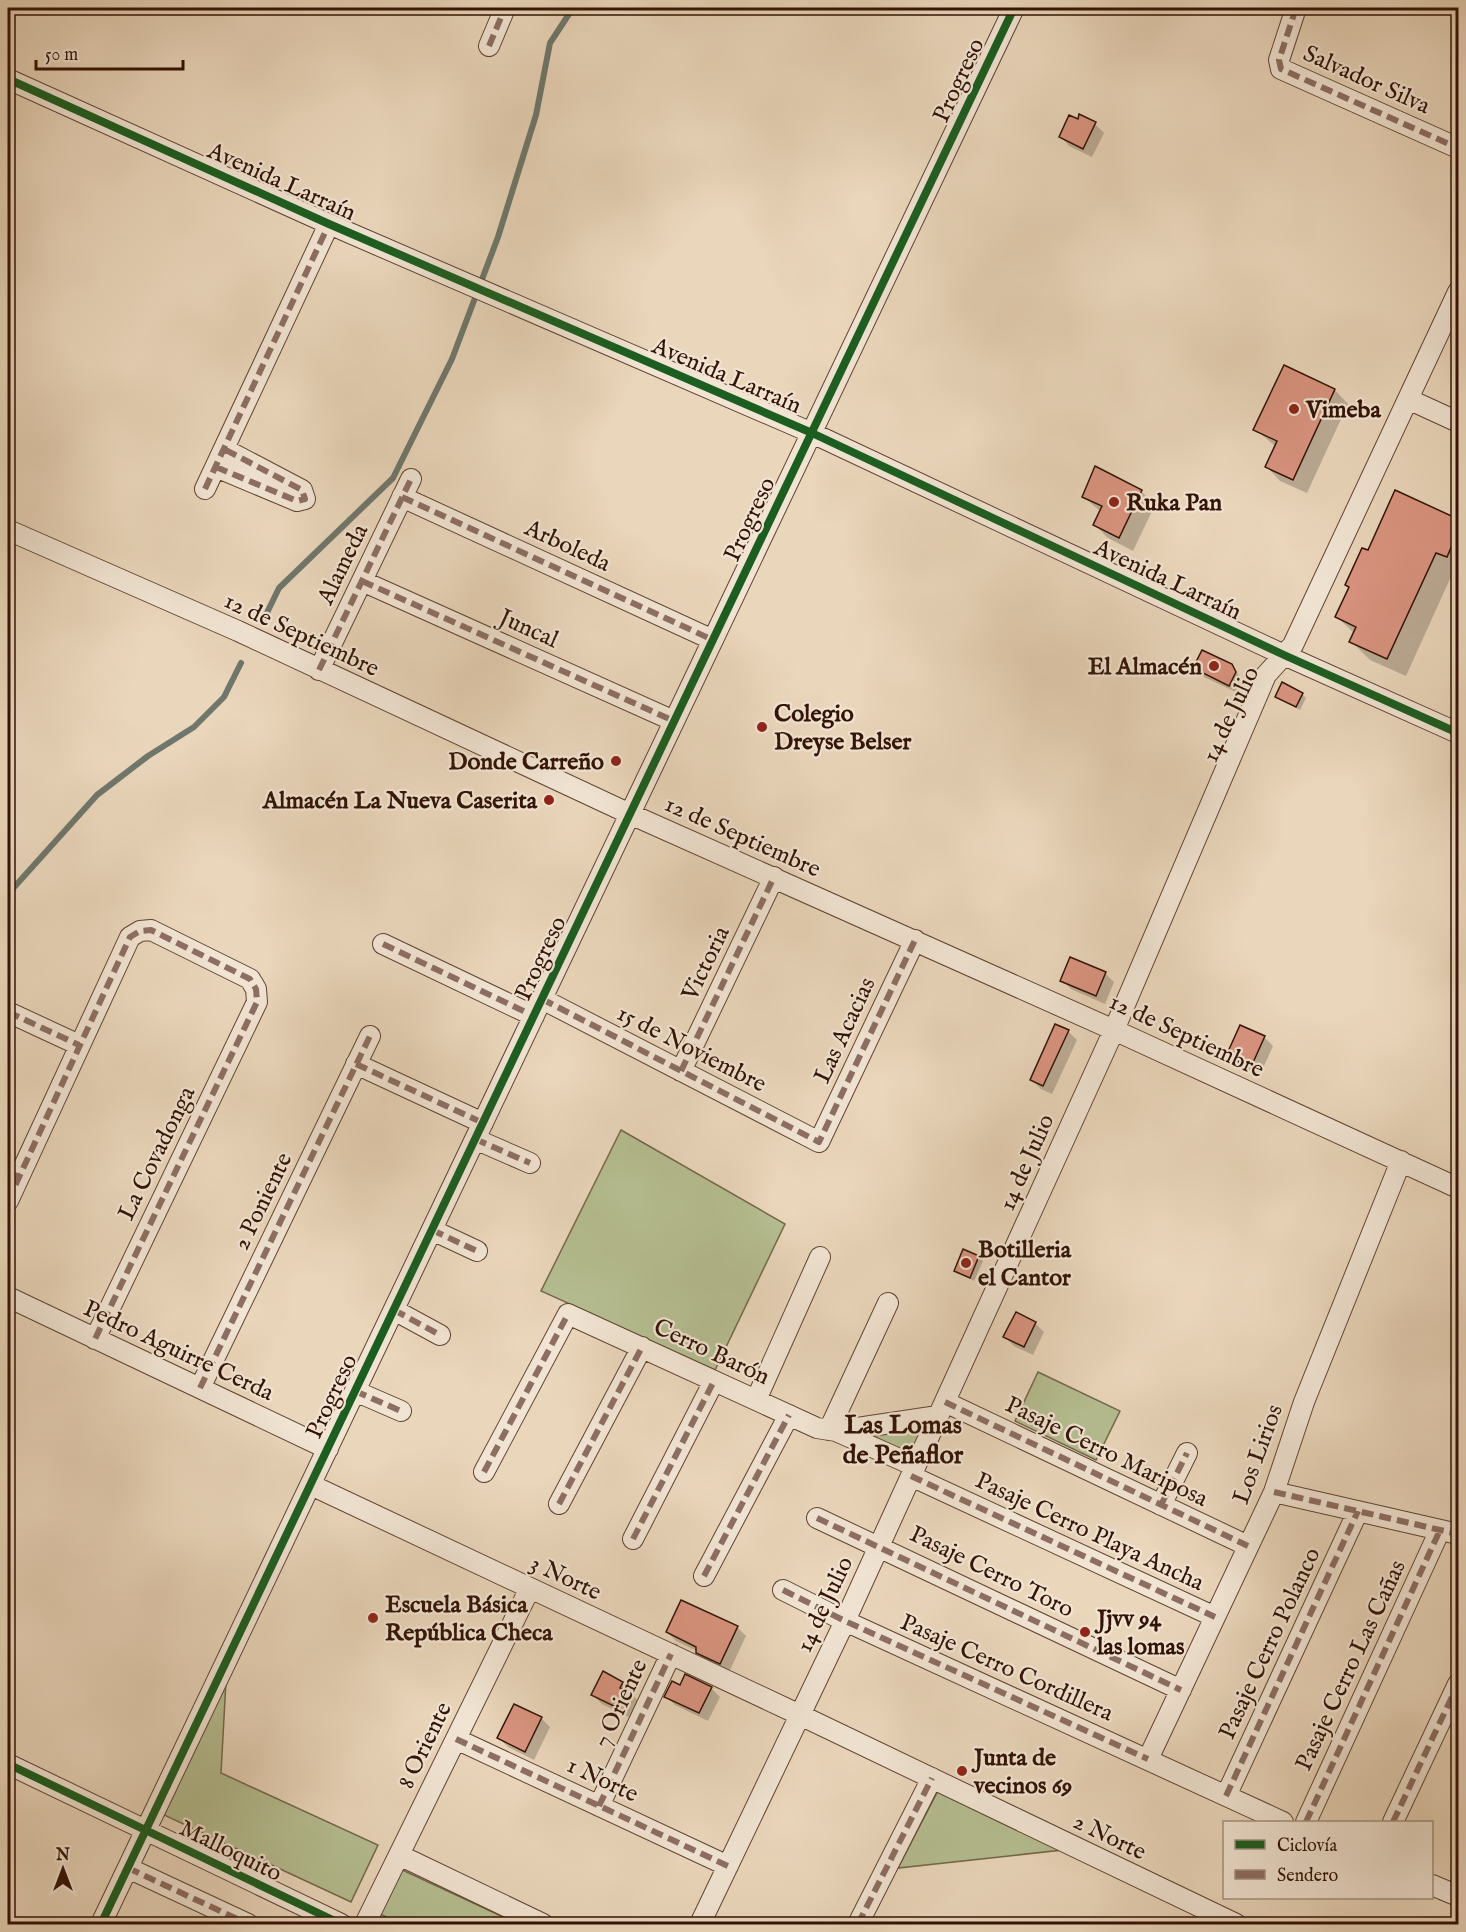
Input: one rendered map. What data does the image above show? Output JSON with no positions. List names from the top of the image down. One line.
{"streets":{"street":["Salvador Silva","Progreso","Avenida Larraín","Arboleda","Alameda","Juncal","12 de Septiembre","14 de Julio","Victoria","Las Acacias","15 de Noviembre","La Covadonga","2 Poniente","Pedro Aguirre Cerda","Cerro Barón","Pasaje Cerro Mariposa","Los Lirios","Pasaje Cerro Playa Ancha","Pasaje Cerro Toro","3 Norte","Pasaje Cerro Polanco","Pasaje Cerro Las Cañas","Pasaje Cerro Cordillera","7 Oriente","8 Oriente","1 Norte","2 Norte","Malloquito"]},"crossings":[["Progreso","Avenida Larraín"],["Progreso","Arboleda"],["Progreso","Juncal"],["Progreso","12 de Septiembre"],["Progreso","15 de Noviembre"],["Progreso","Pedro Aguirre Cerda"],["Progreso","3 Norte"],["Progreso","Malloquito"],["Avenida Larraín","14 de Julio"],["Arboleda","Alameda"],["Alameda","Juncal"],["Alameda","12 de Septiembre"],["12 de Septiembre","14 de Julio"],["12 de Septiembre","Victoria"],["12 de Septiembre","Las Acacias"],["12 de Septiembre","Los Lirios"],["14 de Julio","Cerro Barón"],["14 de Julio","Pasaje Cerro Mariposa"],["14 de Julio","Pasaje Cerro Playa Ancha"],["14 de Julio","Pasaje Cerro Toro"],["14 de Julio","3 Norte"],["14 de Julio","Pasaje Cerro Cordillera"],["14 de Julio","1 Norte"],["14 de Julio","2 Norte"],["Victoria","15 de Noviembre"],["Las Acacias","15 de Noviembre"],["La Covadonga","Pedro Aguirre Cerda"],["2 Poniente","Pedro Aguirre Cerda"],["Cerro Barón","Pasaje Cerro Mariposa"],["Cerro Barón","Pasaje Cerro Playa Ancha"],["Pasaje Cerro Mariposa","Los Lirios"],["Los Lirios","Pasaje Cerro Playa Ancha"],["Los Lirios","Pasaje Cerro Toro"],["Los Lirios","Pasaje Cerro Cordillera"],["3 Norte","7 Oriente"],["3 Norte","8 Oriente"],["3 Norte","2 Norte"],["Pasaje Cerro Polanco","Pasaje Cerro Cordillera"],["7 Oriente","1 Norte"],["8 Oriente","1 Norte"]],"districts":["Las Lomas de Peñaflor"],"places":["Vimeba","Ruka Pan","El Almacén","Colegio Dreyse Belser","Donde Carreño","Almacén La Nueva Caserita","Botilleria el Cantor","Escuela Básica República Checa","Jjvv 94 las lomas","Junta de vecinos 69"],"legend":["Ciclovía","Sendero"],"scale_bar":"50 m","north":"top"}
